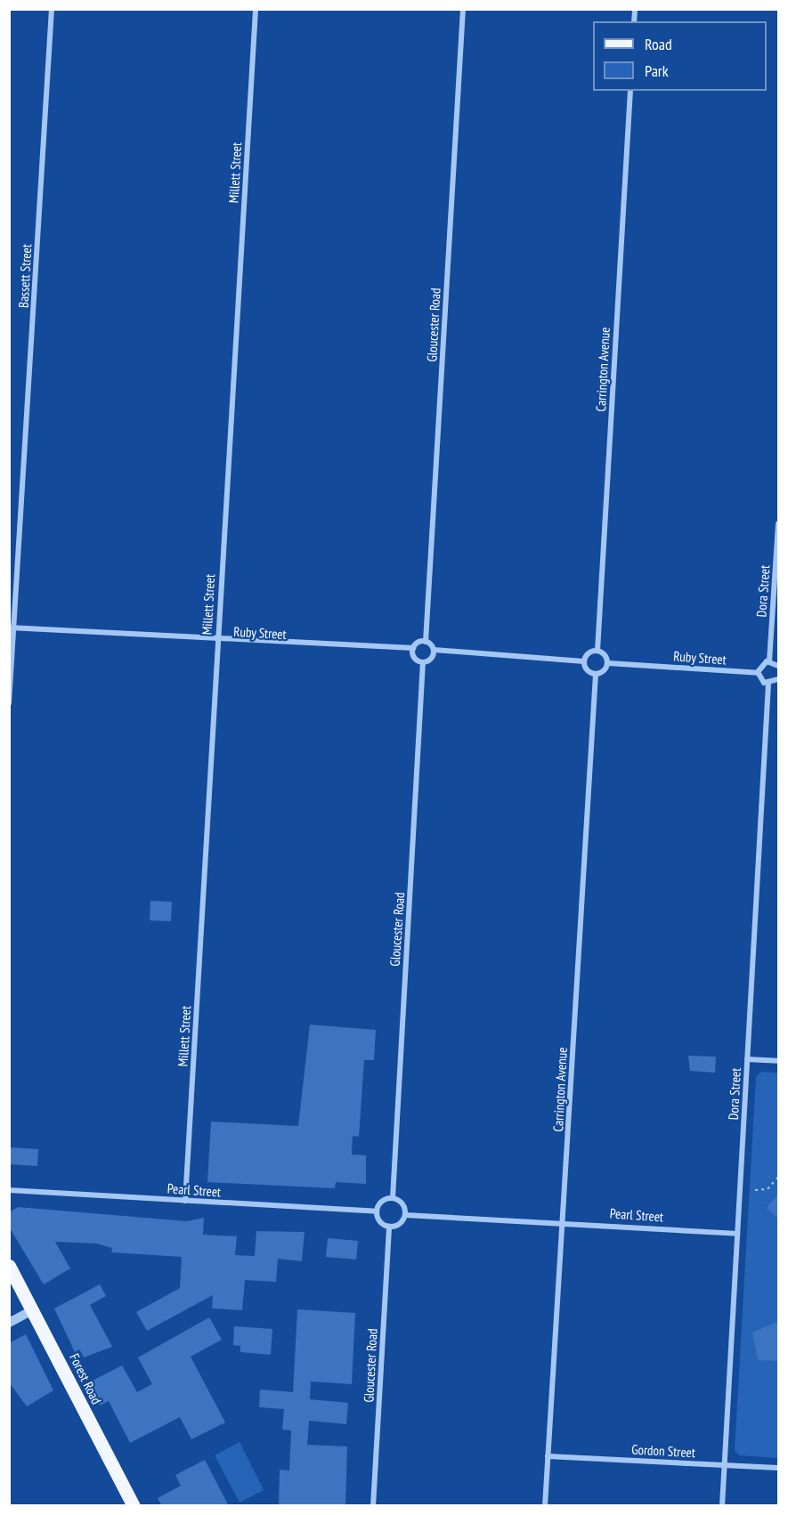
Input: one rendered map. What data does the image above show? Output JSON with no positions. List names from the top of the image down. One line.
{"streets":{"main road":["Forest Road"],"street":["Millett Street","Bassett Street","Gloucester Road","Carrington Avenue","Dora Street","Ruby Street","Pearl Street","Gordon Street"]},"crossings":[["Millett Street","Ruby Street"],["Millett Street","Pearl Street"],["Bassett Street","Ruby Street"],["Gloucester Road","Pearl Street"],["Carrington Avenue","Pearl Street"],["Carrington Avenue","Gordon Street"],["Dora Street","Pearl Street"],["Dora Street","Gordon Street"]],"legend":["Road","Park"]}
